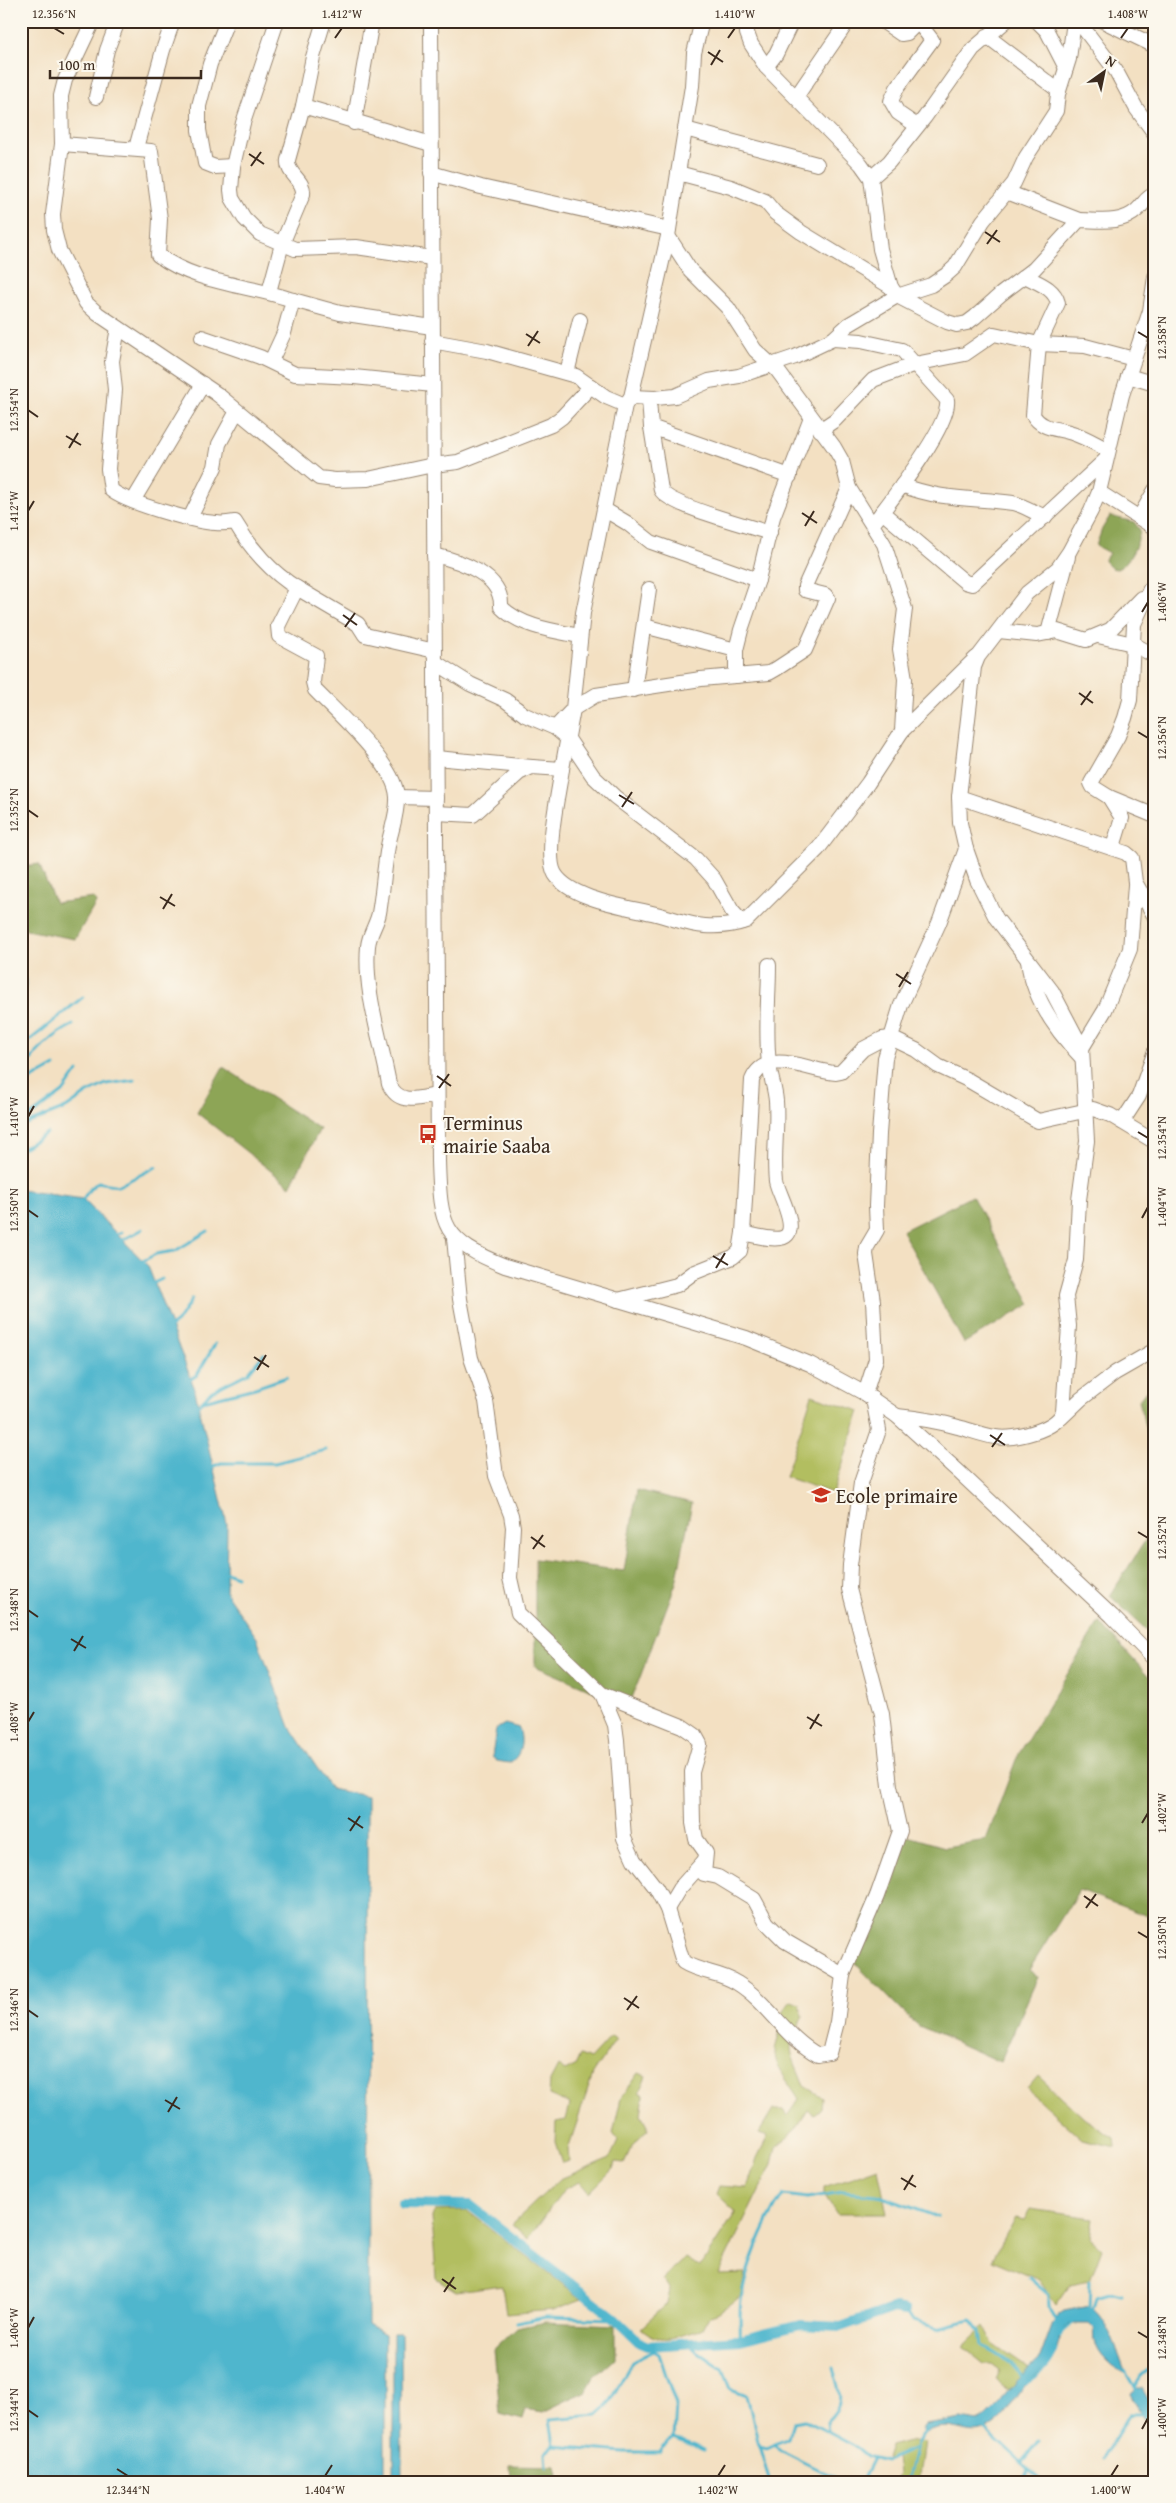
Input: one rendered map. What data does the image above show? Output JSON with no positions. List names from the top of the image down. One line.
{"places":{"bus stop":["Terminus mairie Saaba"],"school or university":["Ecole primaire"]},"scale_bar":"100 m","north":"top right","coordinates":["12.356°N","1.412°W","1.410°W","1.408°W","12.358°N","12.354°N","1.406°W","12.352°N","1.404°W","12.350°N","12.348°N","1.402°W","12.346°N","12.344°N","1.400°W"]}
